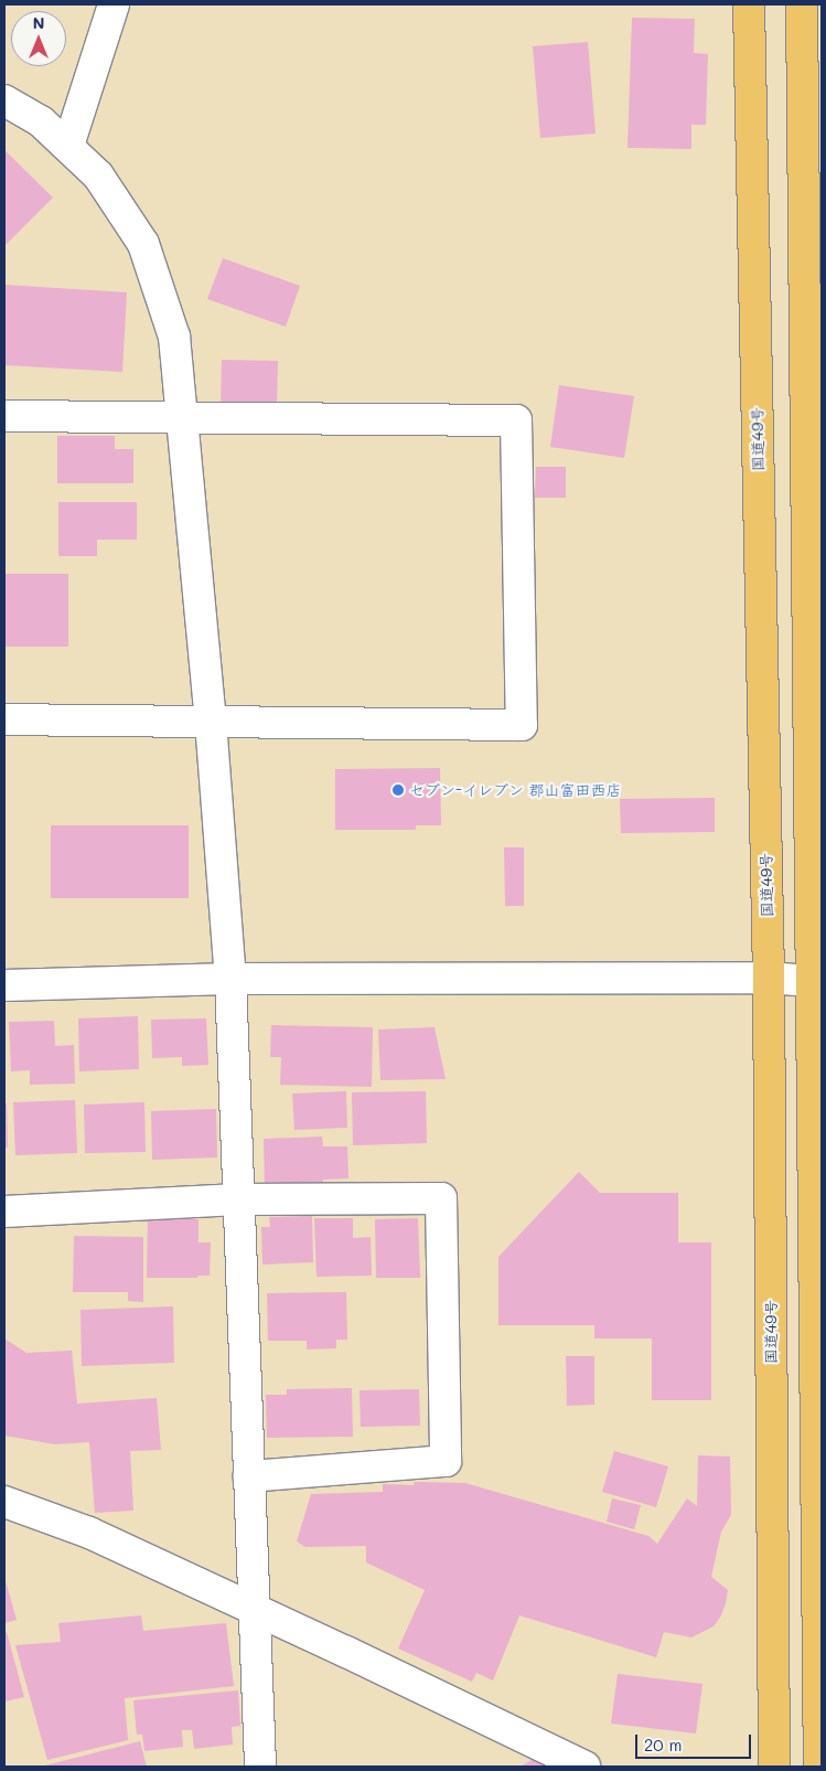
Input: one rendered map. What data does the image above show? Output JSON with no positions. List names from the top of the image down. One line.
{"streets":{"highway":["国道49号"]},"places":["セブン-イレブン 郡山富田西店"],"scale_bar":"20 m","north":"top"}
